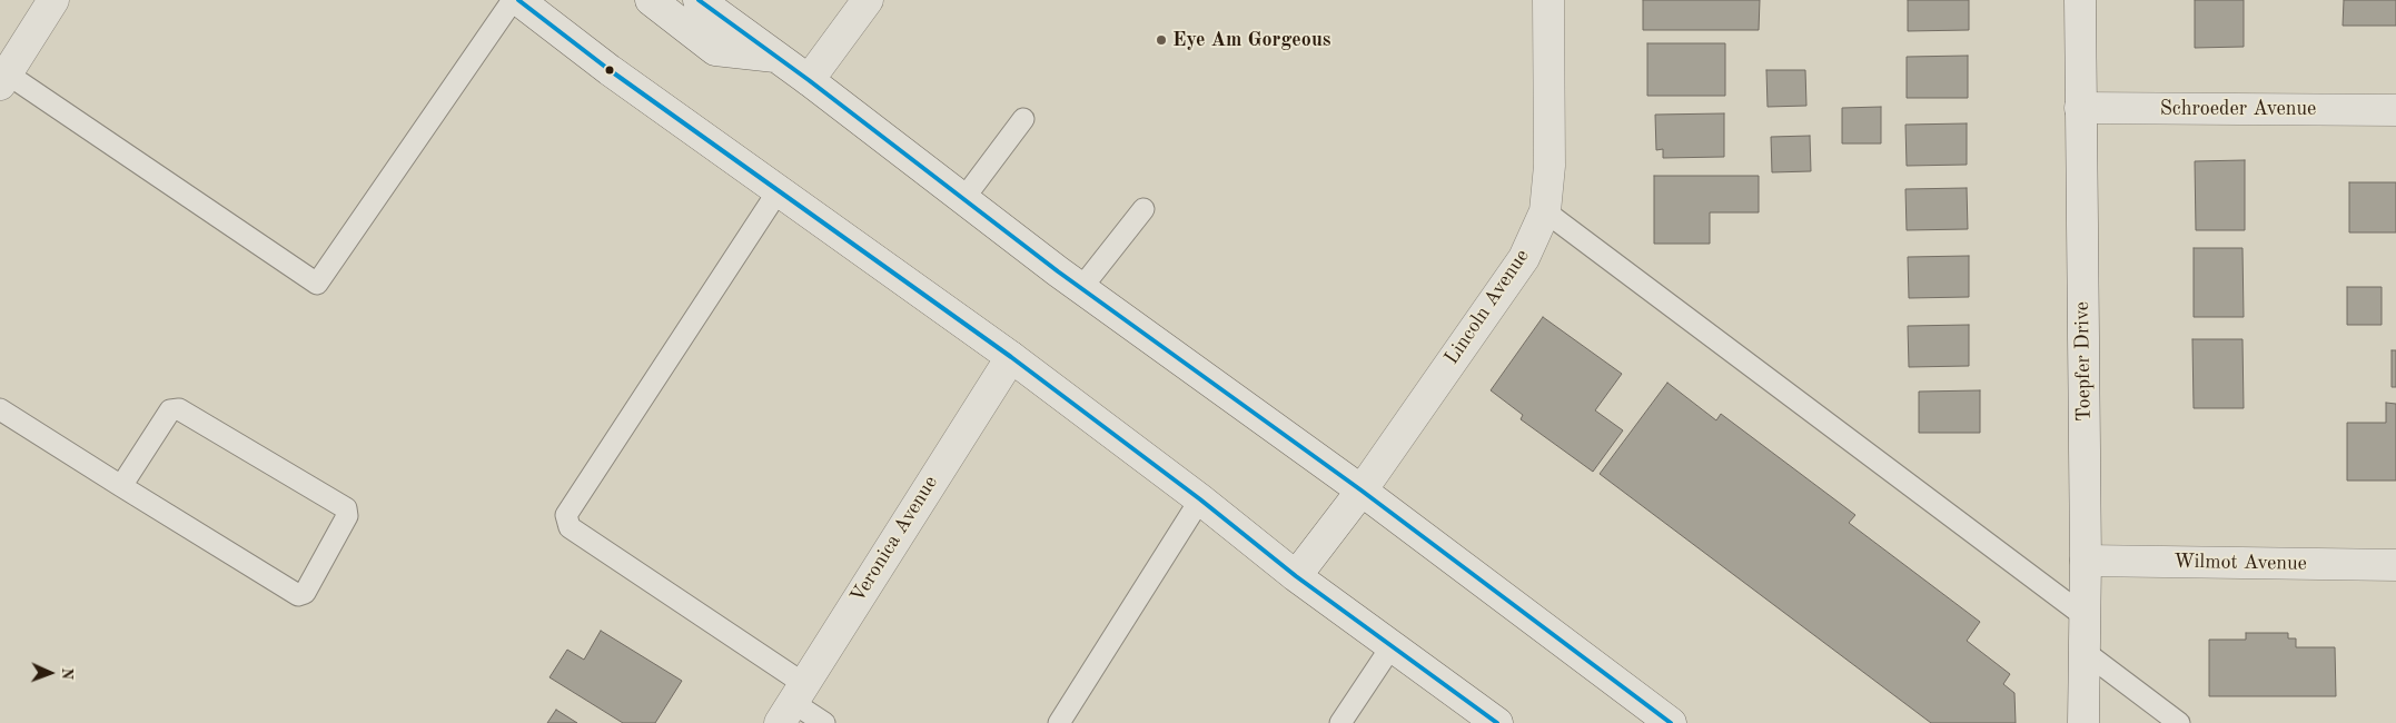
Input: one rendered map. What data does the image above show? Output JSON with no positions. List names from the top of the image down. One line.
{"streets":{"street":["Schroeder Avenue","Lincoln Avenue","Toepfer Drive","Veronica Avenue","Wilmot Avenue"]},"crossings":[["Schroeder Avenue","Toepfer Drive"],["Toepfer Drive","Wilmot Avenue"]],"places":["Eye Am Gorgeous"],"north":"right"}
